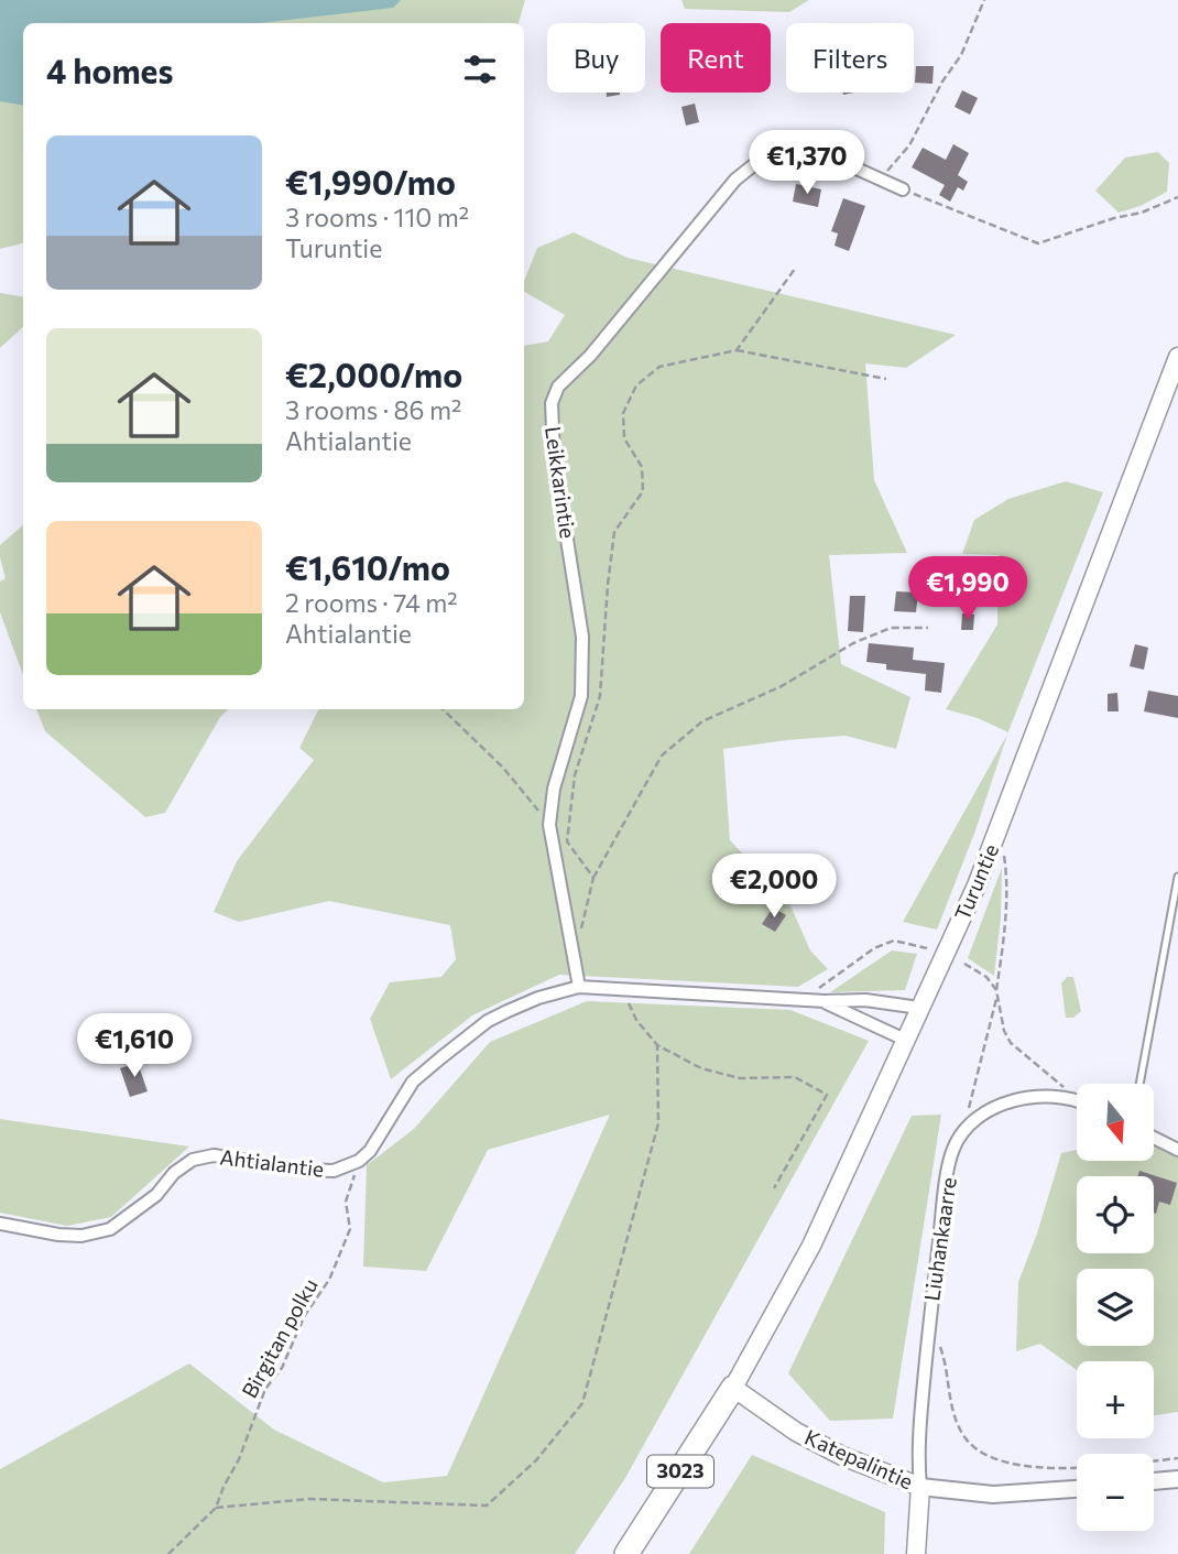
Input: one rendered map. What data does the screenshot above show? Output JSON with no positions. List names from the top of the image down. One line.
{"streets":{"highway":["3023"],"main road":["Turuntie","Katepalintie"],"street":["Leikkarintie","Ahtialantie","Liuhankaarre"],"path":["Birgitan polku"]},"crossings":[["Turuntie","Katepalintie"],["Turuntie","3023"],["Ahtialantie","Birgitan polku"],["Liuhankaarre","Katepalintie"],["Katepalintie","3023"]],"north":"bottom","page":{"chip":["Buy","Rent","Filters"],"heading":"4 homes","list":[{"name":"€1,990/mo","note":"3 rooms · 110 m² · Turuntie"},{"name":"€2,000/mo","note":"3 rooms · 86 m² · Ahtialantie"},{"name":"€1,610/mo","note":"2 rooms · 74 m² · Ahtialantie"}],"price":["€1,370","€1,990","€2,000","€1,610"],"map_buttons":["+","−"]}}
